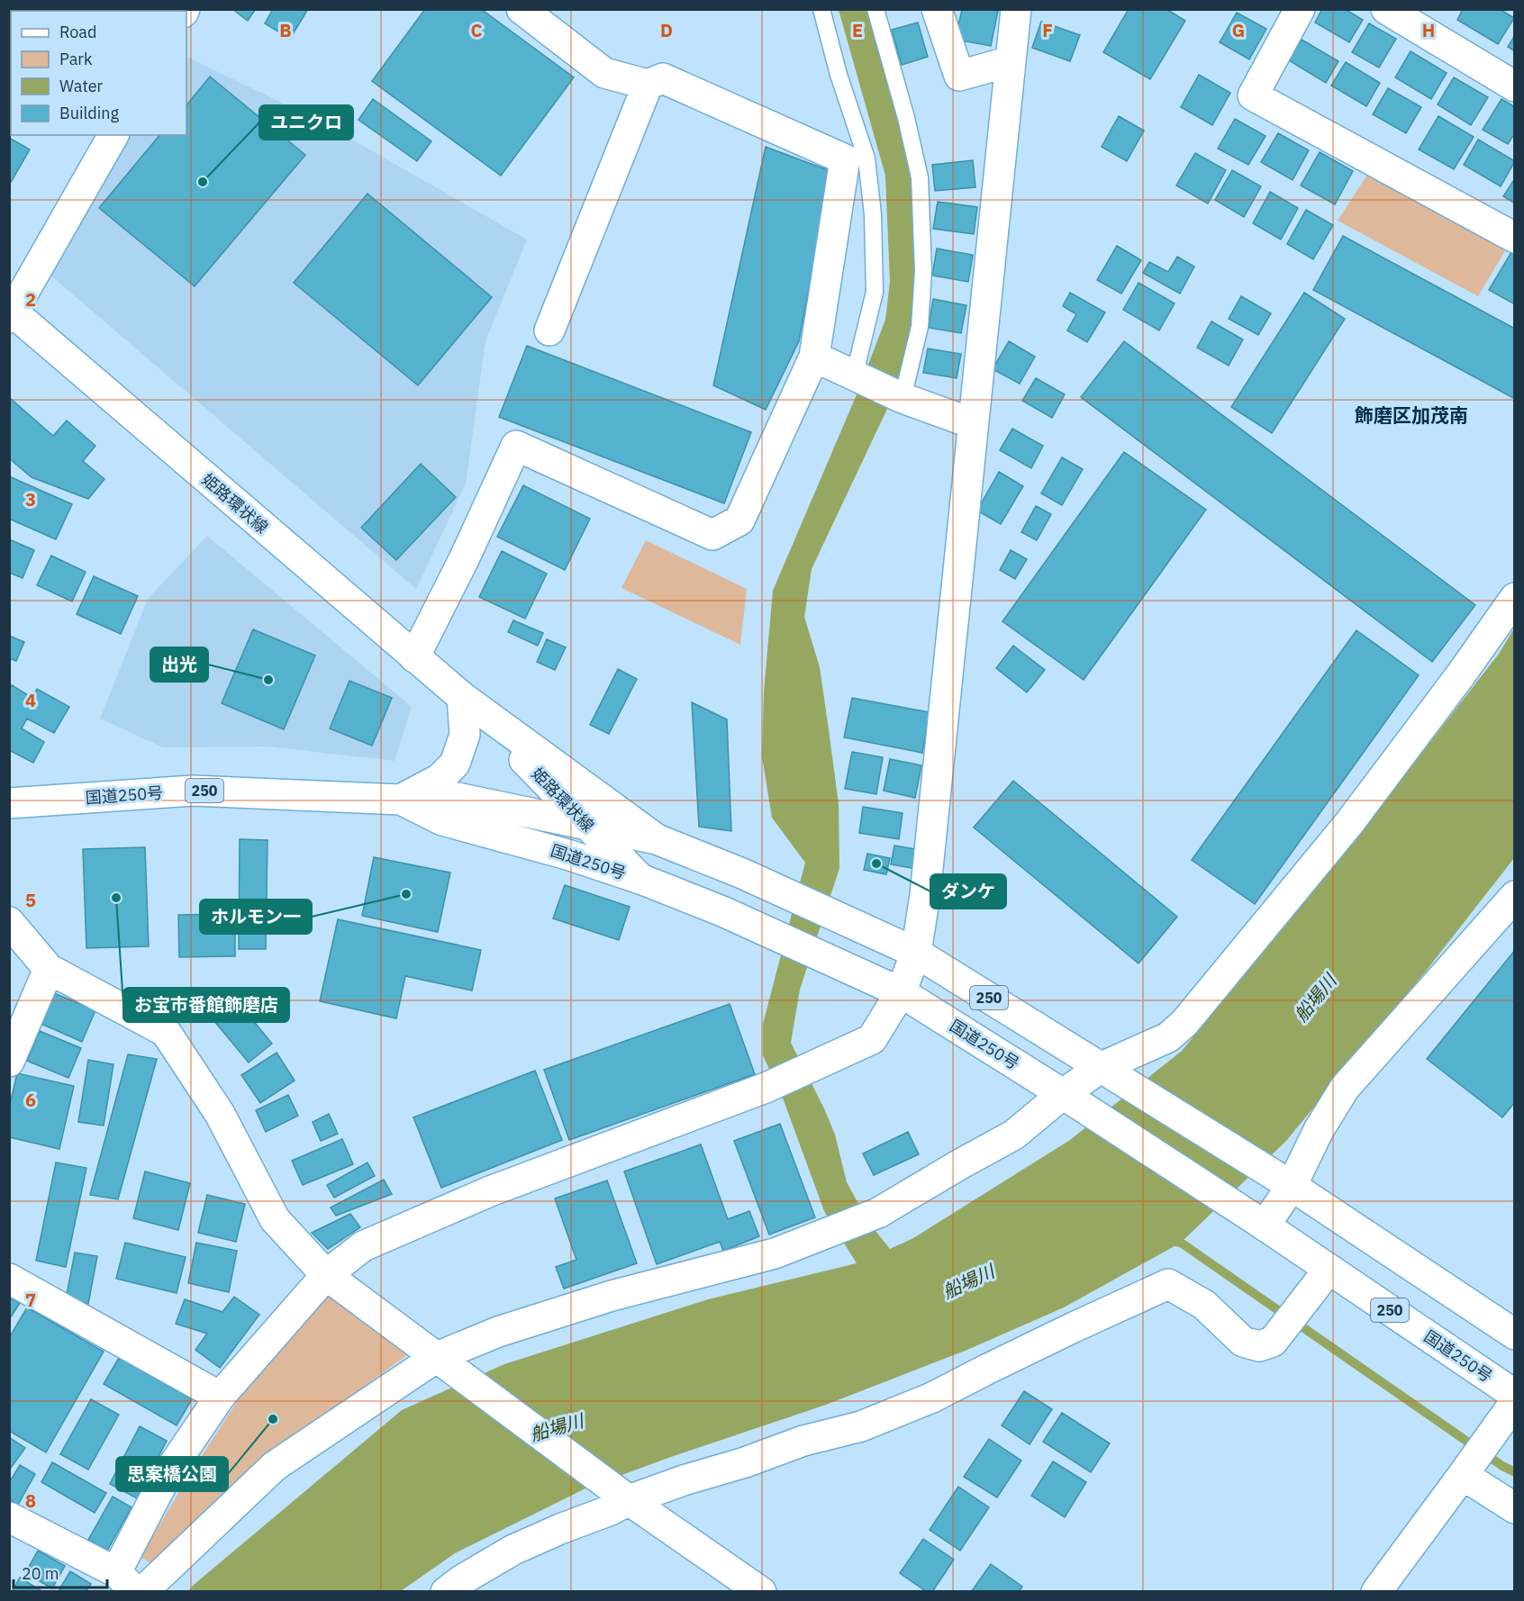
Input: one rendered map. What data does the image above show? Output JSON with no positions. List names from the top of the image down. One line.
{"streets":{"main road":["姫路環状線","250","国道250号"]},"crossings":[["姫路環状線","国道250号"]],"districts":["飾磨区加茂南"],"water":["船場川"],"places":["ユニクロ","出光","ダンケ","ホルモン一","お宝市番館飾磨店","思案橋公園"],"legend":["Road","Park","Water","Building"],"scale_bar":"20 m","grid":{"columns":["B","C","D","E","F","G","H"],"rows":["2","3","4","5","6","7","8"]}}
